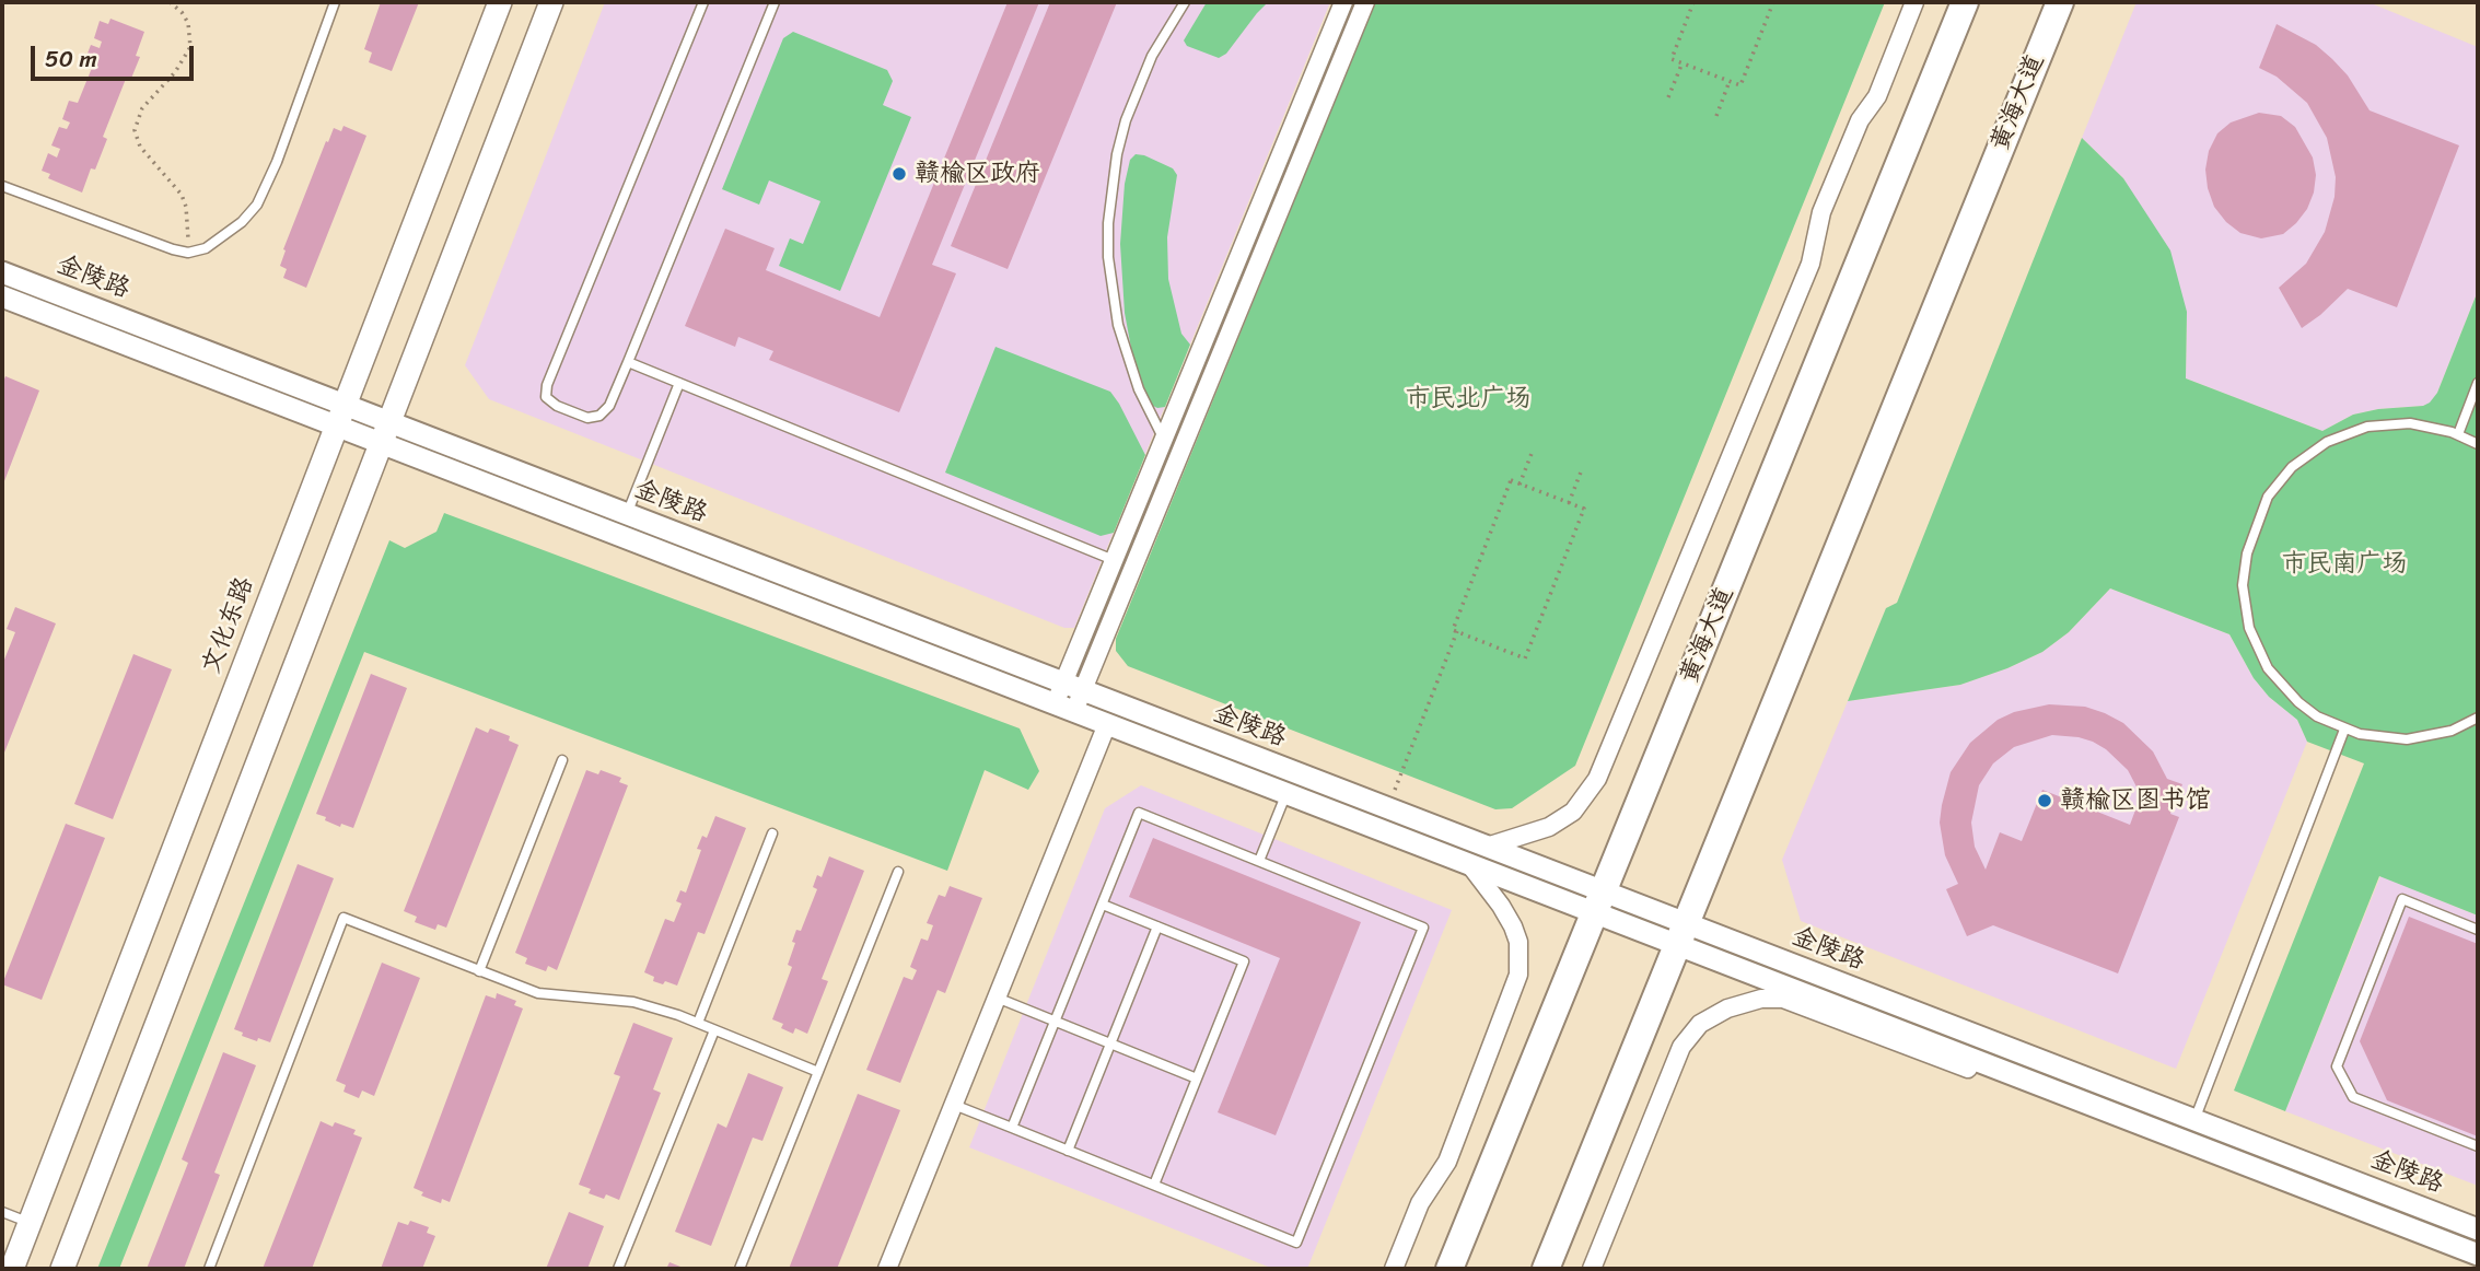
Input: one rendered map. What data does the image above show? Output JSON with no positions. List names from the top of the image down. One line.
{"streets":{"main road":["黄海大道","文化东路"],"street":["金陵路"]},"crossings":[["黄海大道","金陵路"],["金陵路","文化东路"]],"parks":["市民北广场","市民南广场"],"places":["赣榆区政府","赣榆区图书馆"],"scale_bar":"50 m"}
